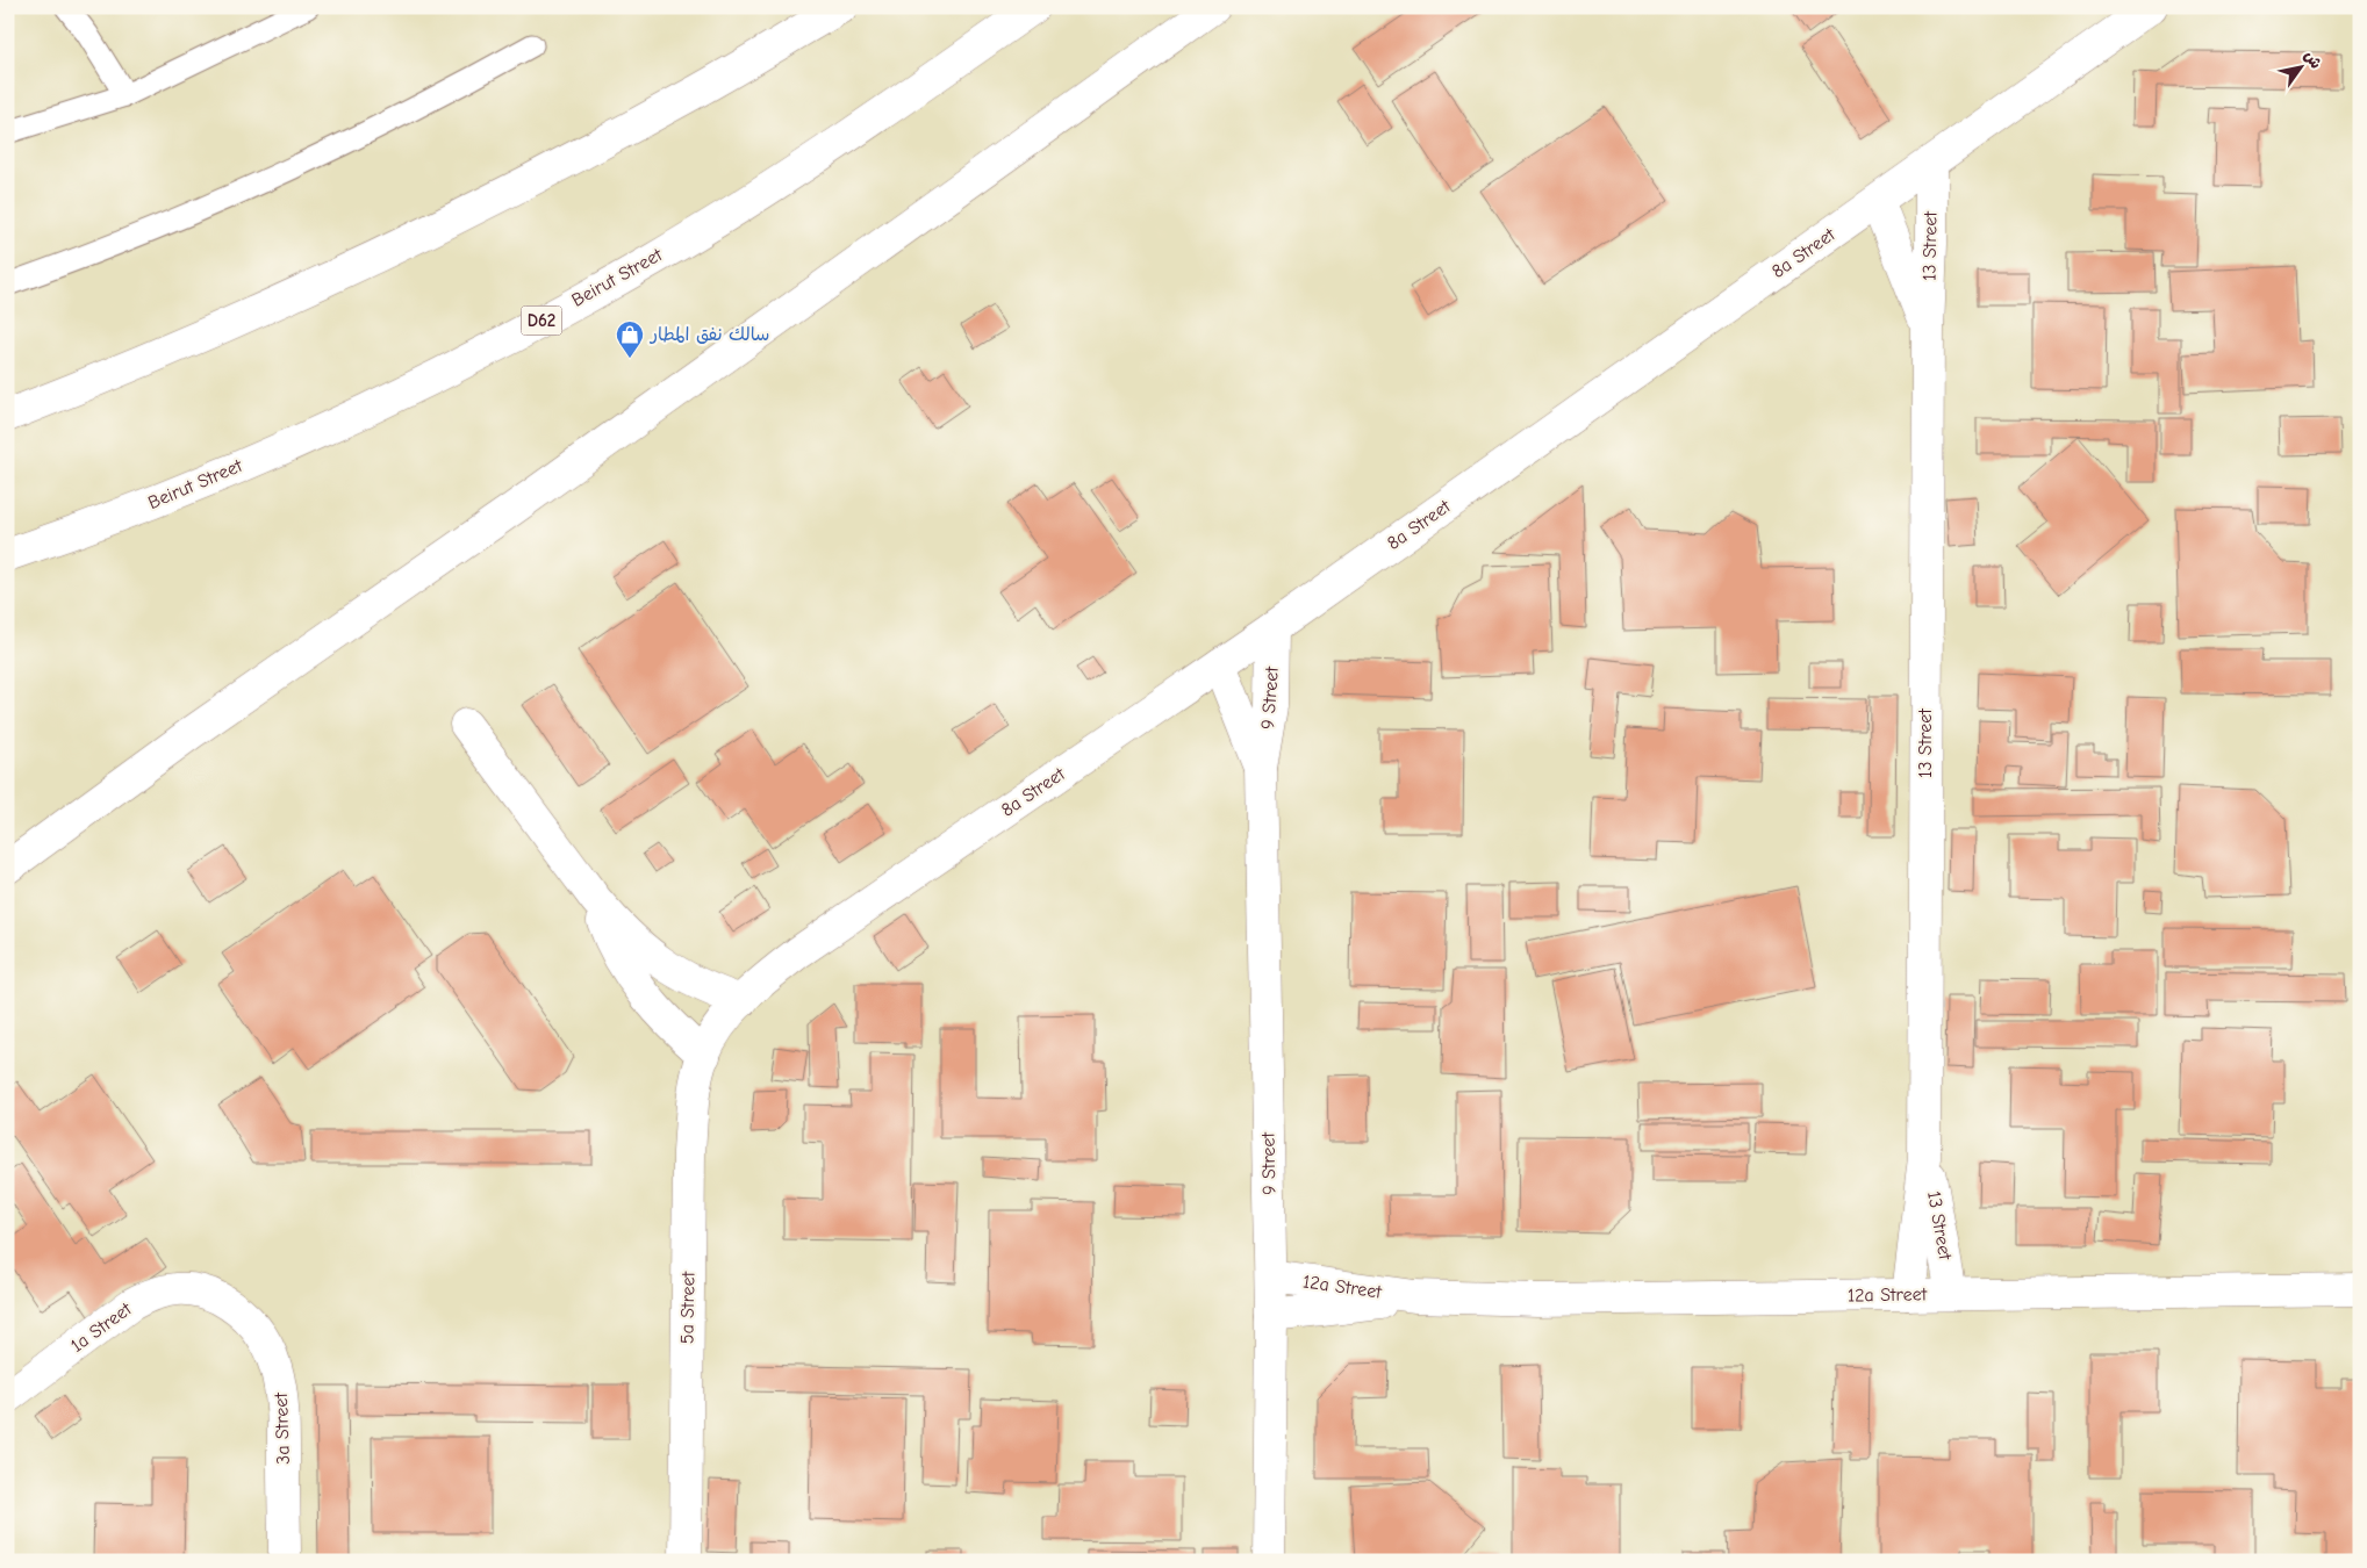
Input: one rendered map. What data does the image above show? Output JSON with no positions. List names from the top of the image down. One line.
{"streets":{"street":["13 Street","8a Street","Beirut Street","D62","9 Street","12a Street","5a Street","1a Street","3a Street"]},"crossings":[["13 Street","8a Street"],["13 Street","12a Street"],["8a Street","9 Street"],["8a Street","5a Street"],["9 Street","12a Street"],["1a Street","3a Street"]],"places":{"shop":["سالك نفق المطار"]},"north":"top right"}
